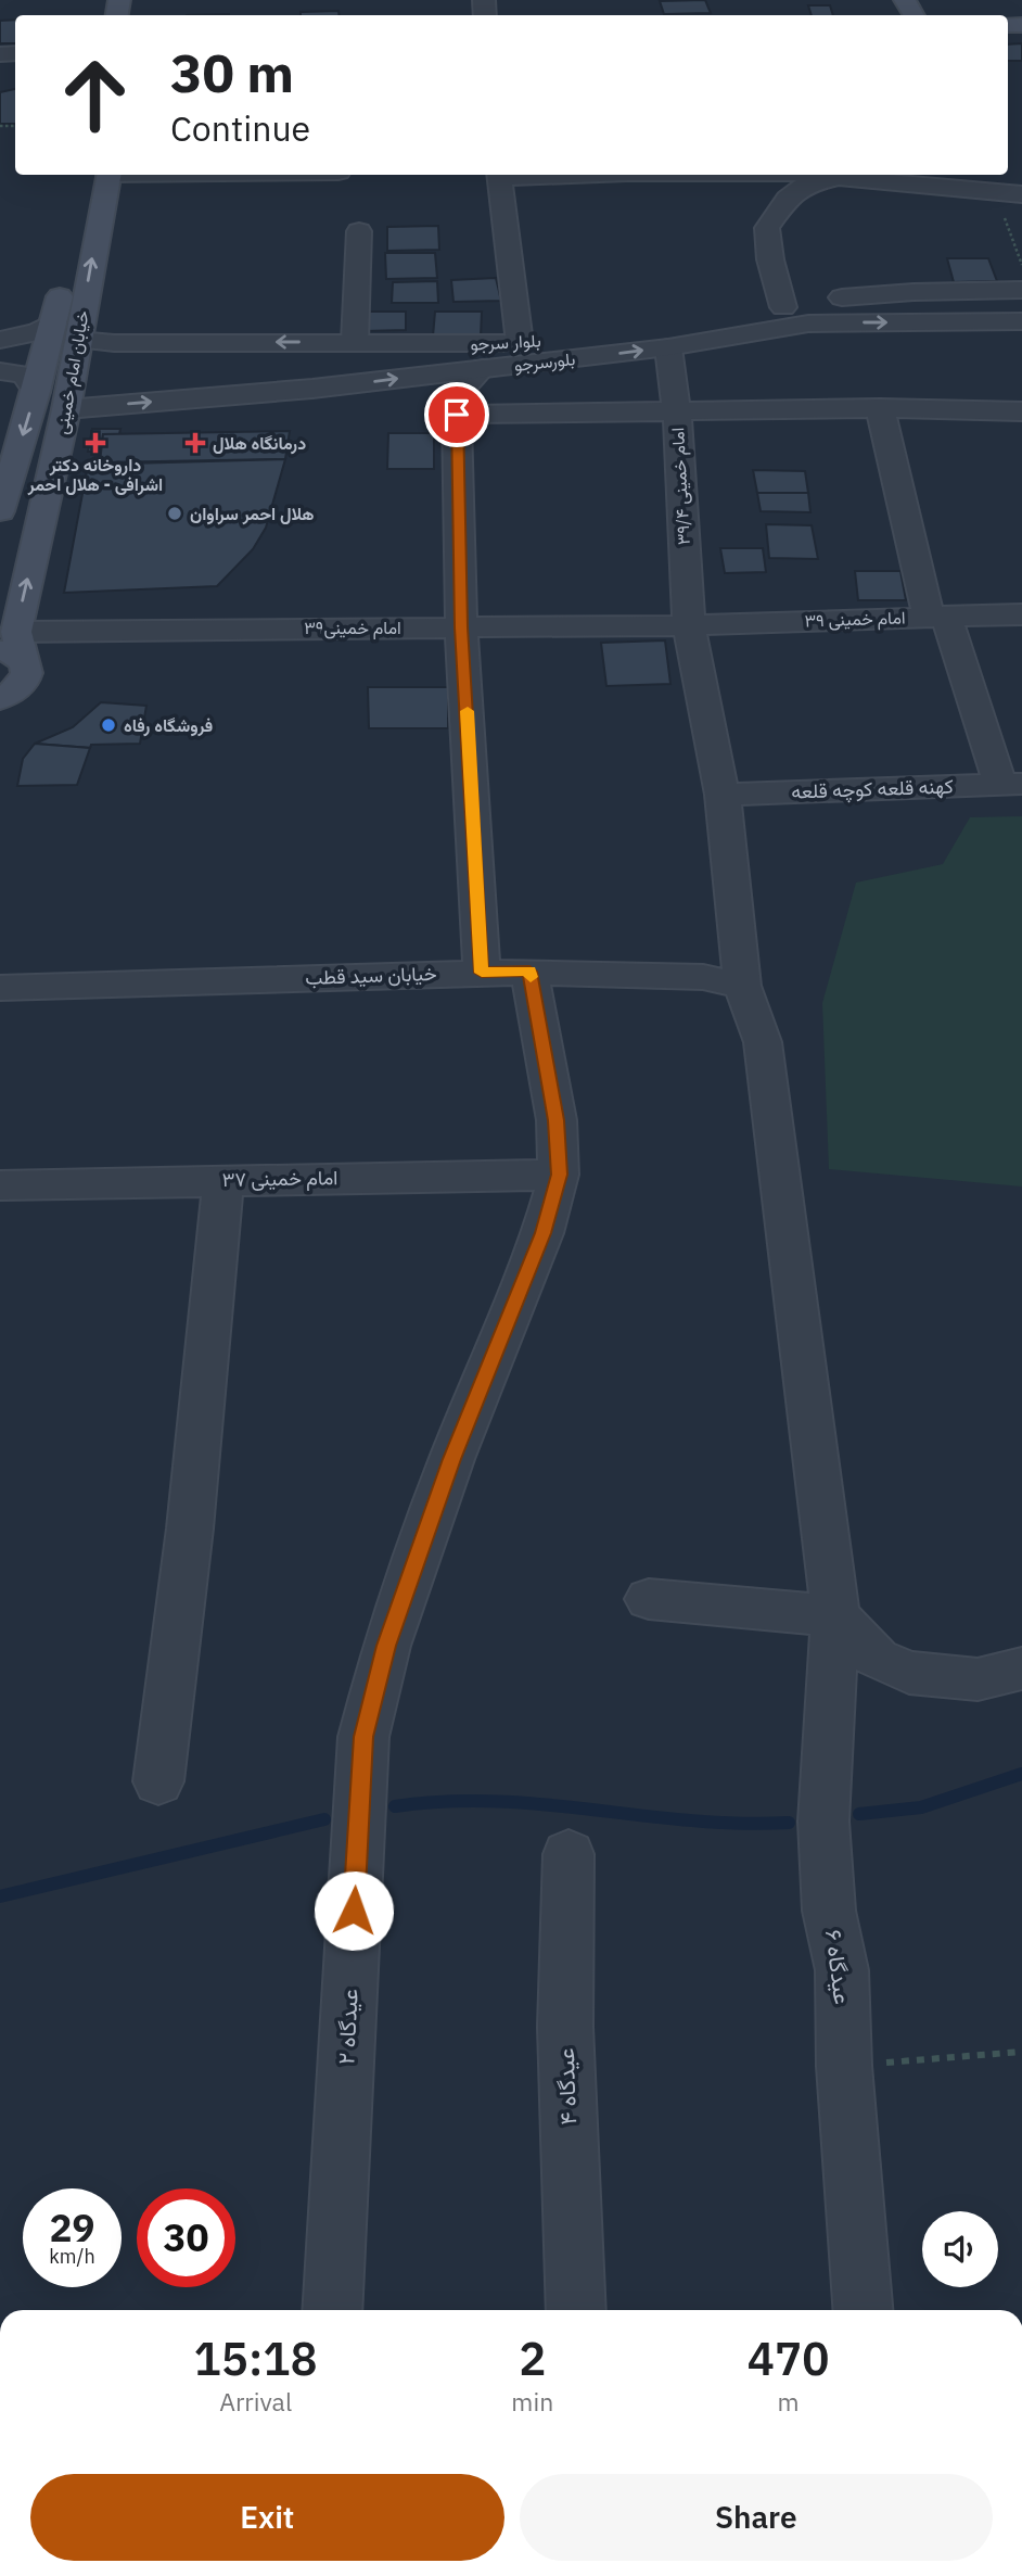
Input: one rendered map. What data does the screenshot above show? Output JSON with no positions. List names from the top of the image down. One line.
{"streets":{"main road":["خیابان امام خمینی"],"street":["بلوار سرجو","بلورسرجو","امام خمینی ۳۹/۴","امام خمینی ۳۹","امام خمینی۳۹","کهنه قلعه کوچه قلعه","خیابان سید قطب","امام خمینی ۳۷","عیدگاه ۶","عیدگاه ۲","عیدگاه ۴"]},"crossings":[["بلوار سرجو","بلورسرجو"],["بلوار سرجو","خیابان امام خمینی"],["بلوار سرجو","امام خمینی ۳۹/۴"],["بلورسرجو","خیابان امام خمینی"],["بلورسرجو","امام خمینی ۳۹/۴"],["خیابان امام خمینی","امام خمینی۳۹"],["امام خمینی ۳۹/۴","امام خمینی ۳۹"],["امام خمینی ۳۹/۴","امام خمینی۳۹"],["امام خمینی ۳۹/۴","کهنه قلعه کوچه قلعه"],["امام خمینی ۳۹/۴","خیابان سید قطب"],["امام خمینی ۳۹/۴","عیدگاه ۶"],["امام خمینی ۳۹","امام خمینی۳۹"],["خیابان سید قطب","عیدگاه ۶"],["خیابان سید قطب","عیدگاه ۲"],["امام خمینی ۳۷","عیدگاه ۲"]],"one_way":["بلوار سرجو"],"places":{"health":["داروخانه دکتر اشرافی - هلال احمر","درمانگاه هلال"],"other":["هلال احمر سراوان","فروشگاه رفاه"]},"page":{"turn":["30 m","Continue"],"speed":"29 km/h","limit":"30","eta":["15:18","Arrival","2","min","470","m"],"buttons":["Exit","Share"]}}
